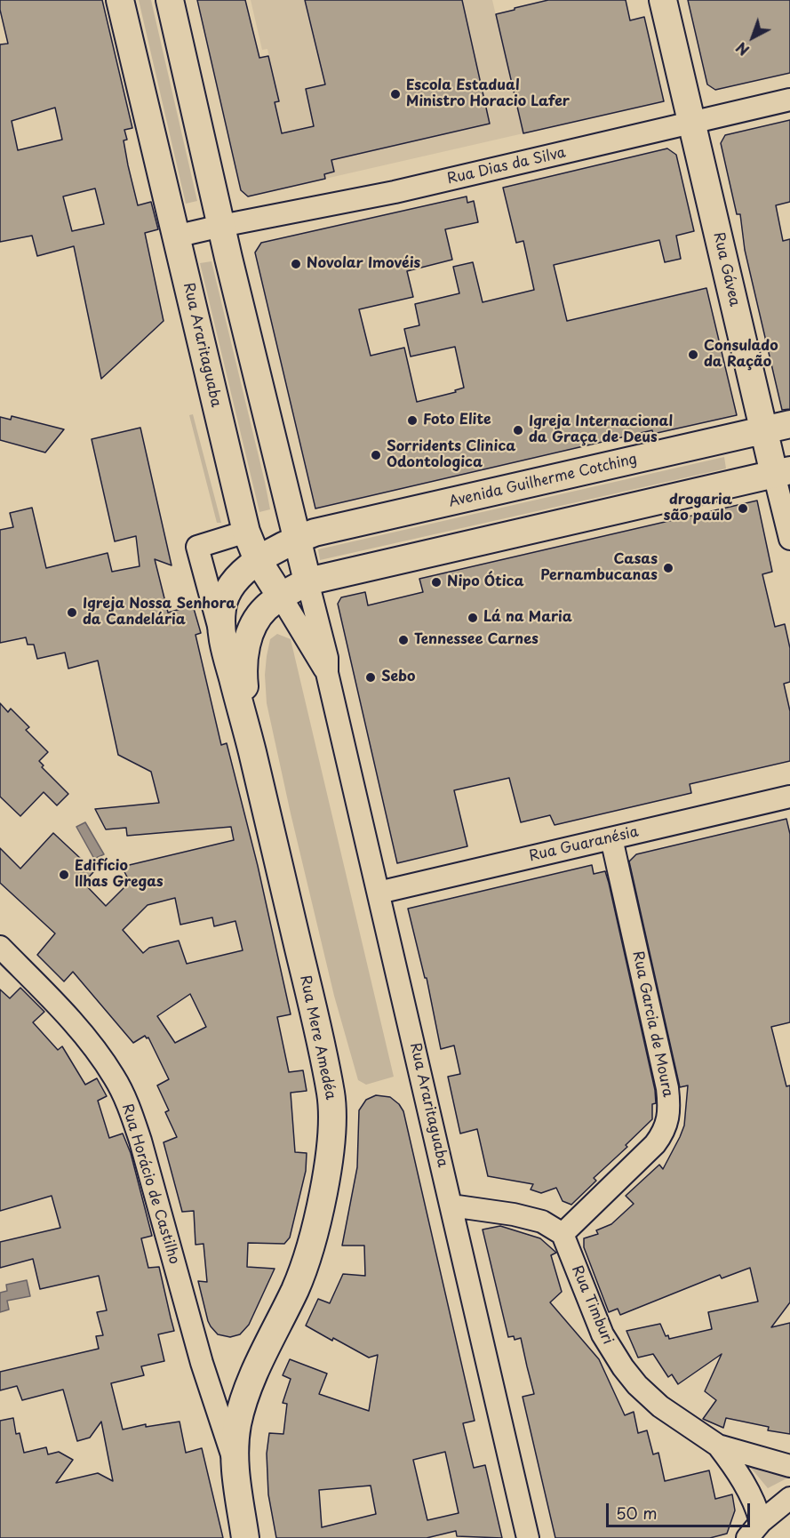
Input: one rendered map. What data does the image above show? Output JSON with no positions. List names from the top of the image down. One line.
{"streets":{"main road":["Rua Gávea","Rua Araritaguaba","Avenida Guilherme Cotching","Rua Mere Amedéa"],"street":["Rua Dias da Silva","Rua Guaranésia","Rua Garcia de Moura","Rua Horácio de Castilho","Rua Timburi"]},"crossings":[["Rua Dias da Silva","Rua Gávea"],["Rua Dias da Silva","Rua Araritaguaba"],["Rua Gávea","Avenida Guilherme Cotching"],["Rua Araritaguaba","Avenida Guilherme Cotching"],["Rua Araritaguaba","Rua Guaranésia"],["Rua Araritaguaba","Rua Mere Amedéa"],["Avenida Guilherme Cotching","Rua Mere Amedéa"],["Rua Guaranésia","Rua Garcia de Moura"],["Rua Garcia de Moura","Rua Timburi"],["Rua Mere Amedéa","Rua Horácio de Castilho"]],"places":["Escola Estadual Ministro Horacio Lafer","Novolar Imovéis","Consulado da Ração","Foto Elite","Igreja Internacional da Graça de Deus","Sorridents Clinica Odontologica","drogaria são paulo","Casas Pernambucanas","Nipo Ótica","Igreja Nossa Senhora da Candelária","Lá na Maria","Tennessee Carnes","Sebo","Edifício Ilhas Gregas"],"scale_bar":"50 m","north":"bottom left"}
